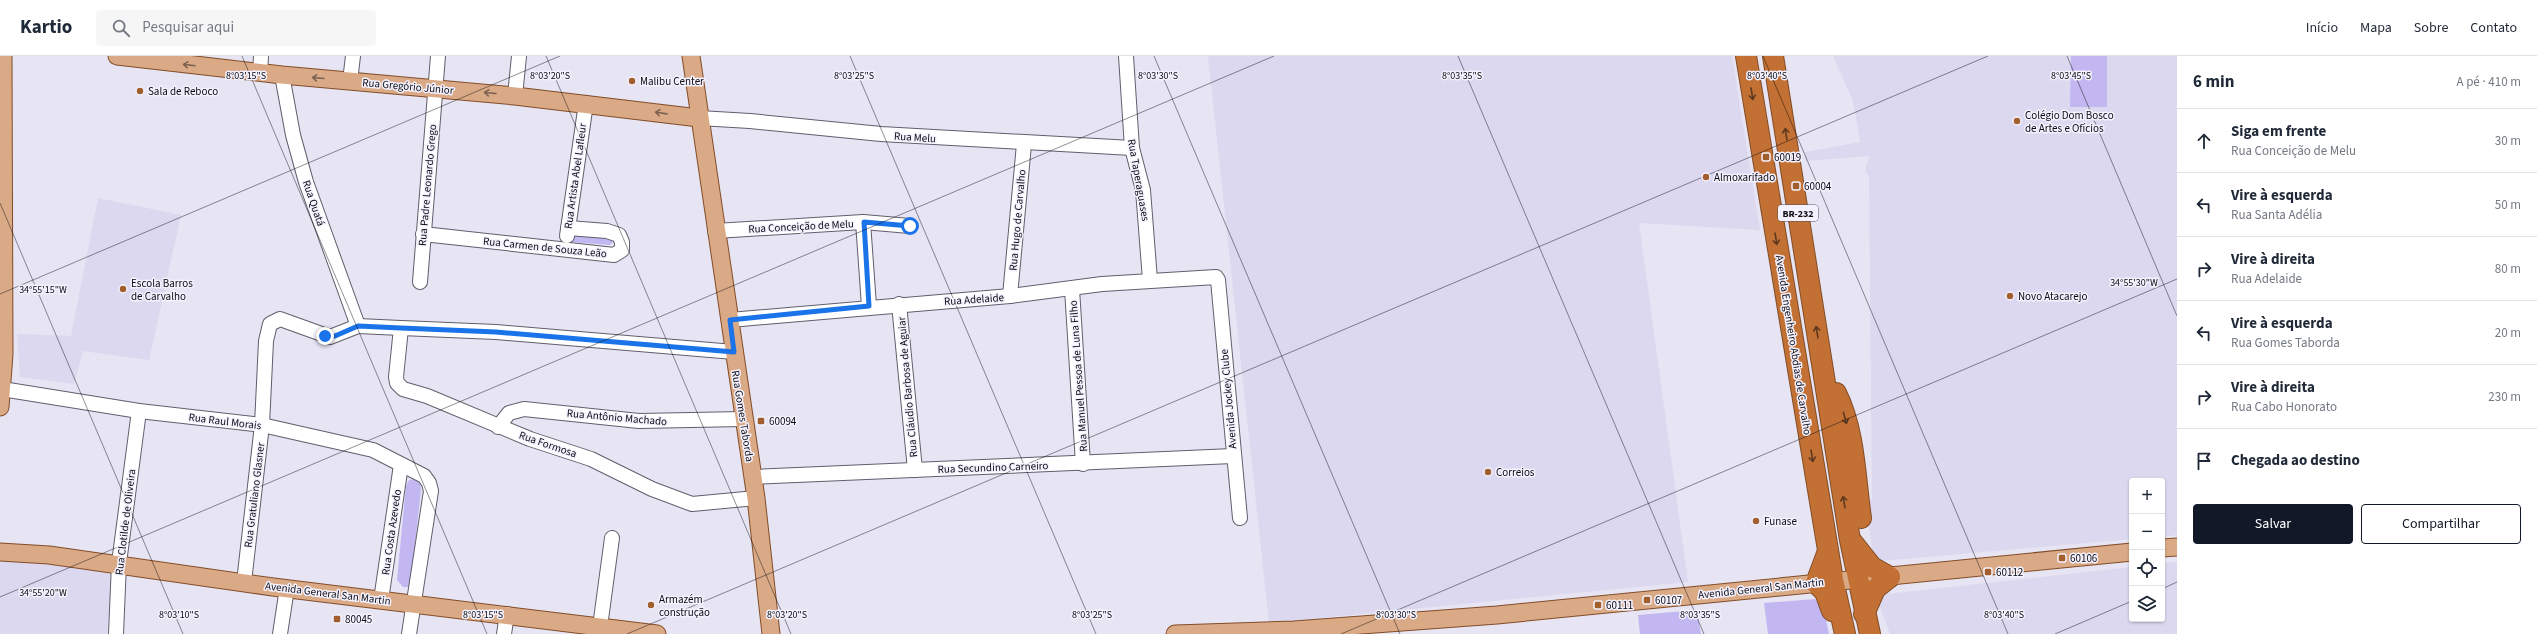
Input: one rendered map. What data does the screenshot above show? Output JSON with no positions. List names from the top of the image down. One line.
{"streets":{"highway":["BR-232","Avenida Engenheiro Abdias de Carvalho"],"main road":["Rua Gregório Júnior","Rua Gomes Taborda","Avenida General San Martin"],"street":["Rua Melu","Rua Artista Abel Lafleur","Rua Taperaguases","Rua Padre Leonardo Grego","Rua Quatá","Rua Hugo de Carvalho","Rua Conceição de Melu","Rua Carmen de Souza Leão","Rua Adelaide","Rua Manuel Pessoa de Luna Filho","Rua Cláudio Barbosa de Aguiar","Avenida Jockey Clube","Rua Antônio Machado","Rua Raul Morais","Rua Formosa","Rua Secundino Carneiro","Rua Gratuliano Glasner","Rua Clotilde de Oliveira","Rua Costa Azevedo"]},"crossings":[["Rua Gregório Júnior","Rua Melu"],["Rua Gregório Júnior","Rua Artista Abel Lafleur"],["Rua Gregório Júnior","Rua Padre Leonardo Grego"],["Rua Gregório Júnior","Rua Quatá"],["Rua Gregório Júnior","Rua Gomes Taborda"],["Rua Melu","Rua Taperaguases"],["Rua Melu","Rua Hugo de Carvalho"],["Rua Melu","Rua Gomes Taborda"],["Rua Artista Abel Lafleur","Rua Carmen de Souza Leão"],["Rua Taperaguases","Rua Adelaide"],["Rua Padre Leonardo Grego","Rua Carmen de Souza Leão"],["Rua Quatá","Rua Gratuliano Glasner"],["BR-232","Avenida General San Martin"],["Rua Hugo de Carvalho","Rua Adelaide"],["Rua Conceição de Melu","Rua Gomes Taborda"],["Rua Adelaide","Rua Manuel Pessoa de Luna Filho"],["Rua Adelaide","Rua Cláudio Barbosa de Aguiar"],["Rua Adelaide","Avenida Jockey Clube"],["Rua Adelaide","Rua Gomes Taborda"],["Avenida Engenheiro Abdias de Carvalho","Avenida General San Martin"],["Rua Manuel Pessoa de Luna Filho","Rua Secundino Carneiro"],["Rua Cláudio Barbosa de Aguiar","Rua Secundino Carneiro"],["Avenida Jockey Clube","Rua Secundino Carneiro"],["Rua Gomes Taborda","Rua Antônio Machado"],["Rua Gomes Taborda","Rua Formosa"],["Rua Gomes Taborda","Rua Secundino Carneiro"],["Rua Antônio Machado","Rua Formosa"],["Rua Raul Morais","Rua Gratuliano Glasner"],["Rua Raul Morais","Rua Clotilde de Oliveira"],["Rua Raul Morais","Rua Costa Azevedo"],["Rua Raul Morais","Avenida General San Martin"],["Rua Gratuliano Glasner","Avenida General San Martin"],["Rua Clotilde de Oliveira","Avenida General San Martin"],["Rua Costa Azevedo","Avenida General San Martin"]],"one_way":["Rua Gregório Júnior"],"places":{"other":["Malibu Center","Sala de Reboco","Colégio Dom Bosco de Artes e Ofícios","Almoxarifado","Escola Barros de Carvalho","Novo Atacarejo","Correios","Funase","Armazém construção"],"transit":["60019","60004","60094","60106","60112","60107","60111","80045"]},"page":{"header":"Kartio","search":"Pesquisar aqui","nav":["Início","Mapa","Sobre","Contato"],"heading":["6 min","A pé · 410 m"],"list":[["Siga em frente","Rua Conceição de Melu","30 m"],["Vire à esquerda","Rua Santa Adélia","50 m"],["Vire à direita","Rua Adelaide","80 m"],["Vire à esquerda","Rua Gomes Taborda","20 m"],["Vire à direita","Rua Cabo Honorato","230 m"],"Chegada ao destino"],"map_buttons":["+","−"],"buttons":["Salvar","Compartilhar"]},"coordinates":["8°03'15\"S","8°03'20\"S","8°03'25\"S","8°03'30\"S","8°03'35\"S","8°03'40\"S","8°03'45\"S","34°55'30\"W","34°55'15\"W","34°55'20\"W","8°03'10\"S"]}
